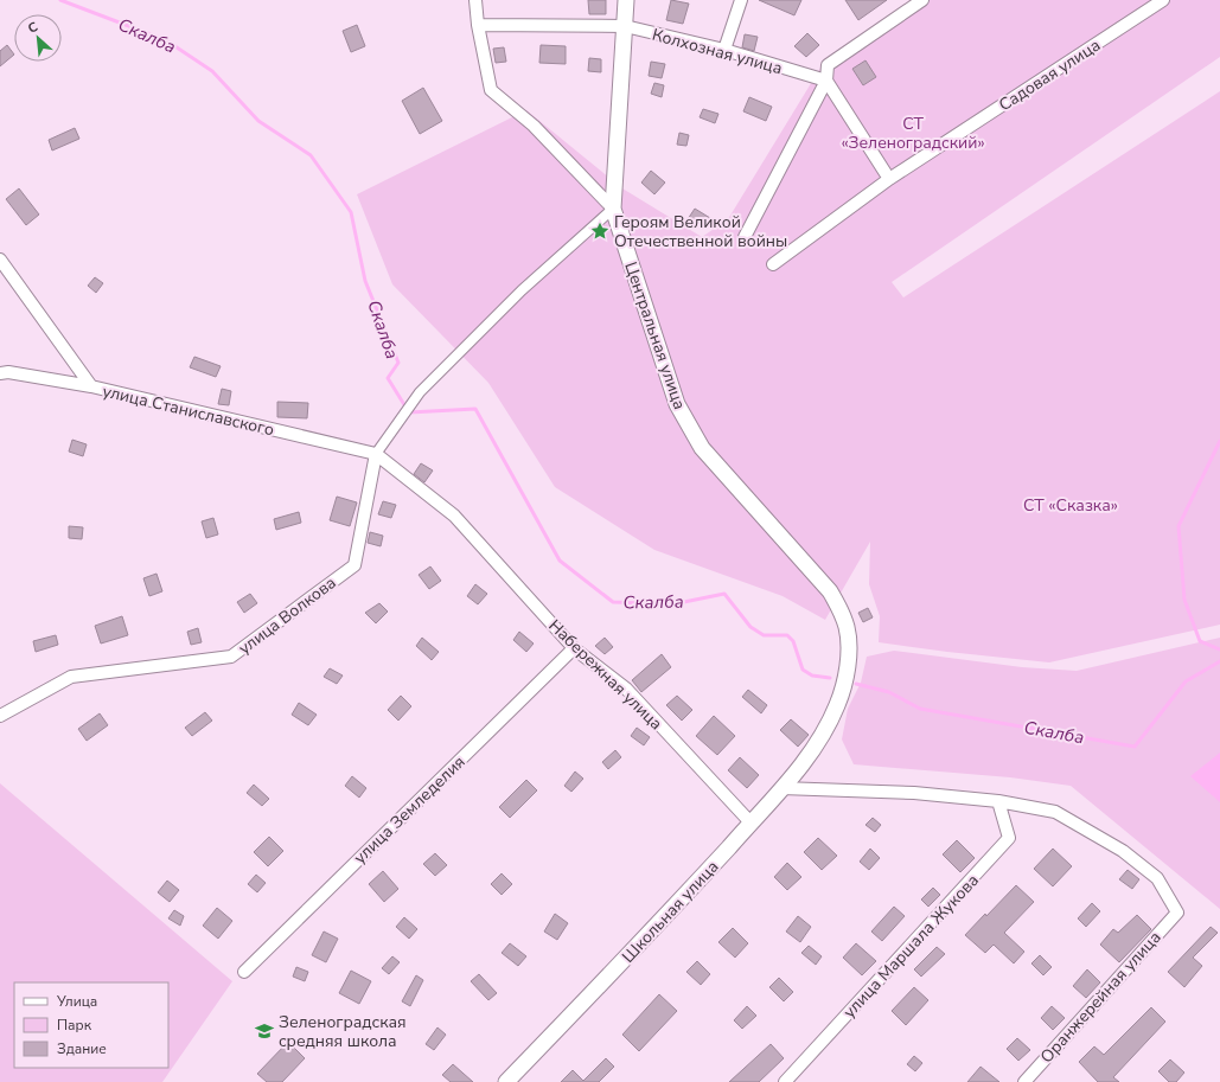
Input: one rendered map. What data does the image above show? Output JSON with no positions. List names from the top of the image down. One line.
{"streets":{"street":["Колхозная улица","Садовая улица","Центральная улица","улица Станиславского","улица Волкова","Набережная улица","улица Земледелия","Школьная улица","улица Маршала Жукова","Оранжерейная улица"]},"crossings":[["Колхозная улица","Центральная улица"],["Центральная улица","Школьная улица"],["улица Станиславского","улица Волкова"],["улица Станиславского","Набережная улица"],["улица Волкова","Набережная улица"],["Набережная улица","улица Земледелия"],["Набережная улица","Школьная улица"],["улица Маршала Жукова","Оранжерейная улица"]],"water":["Скалба"],"parks":["СТ «Зеленоградский»","СТ «Сказка»"],"places":{"place":["Героям Великой Отечественной войны"],"school or university":["Зеленоградская средняя школа"]},"legend":["Улица","Парк","Здание"],"north":"top left"}
